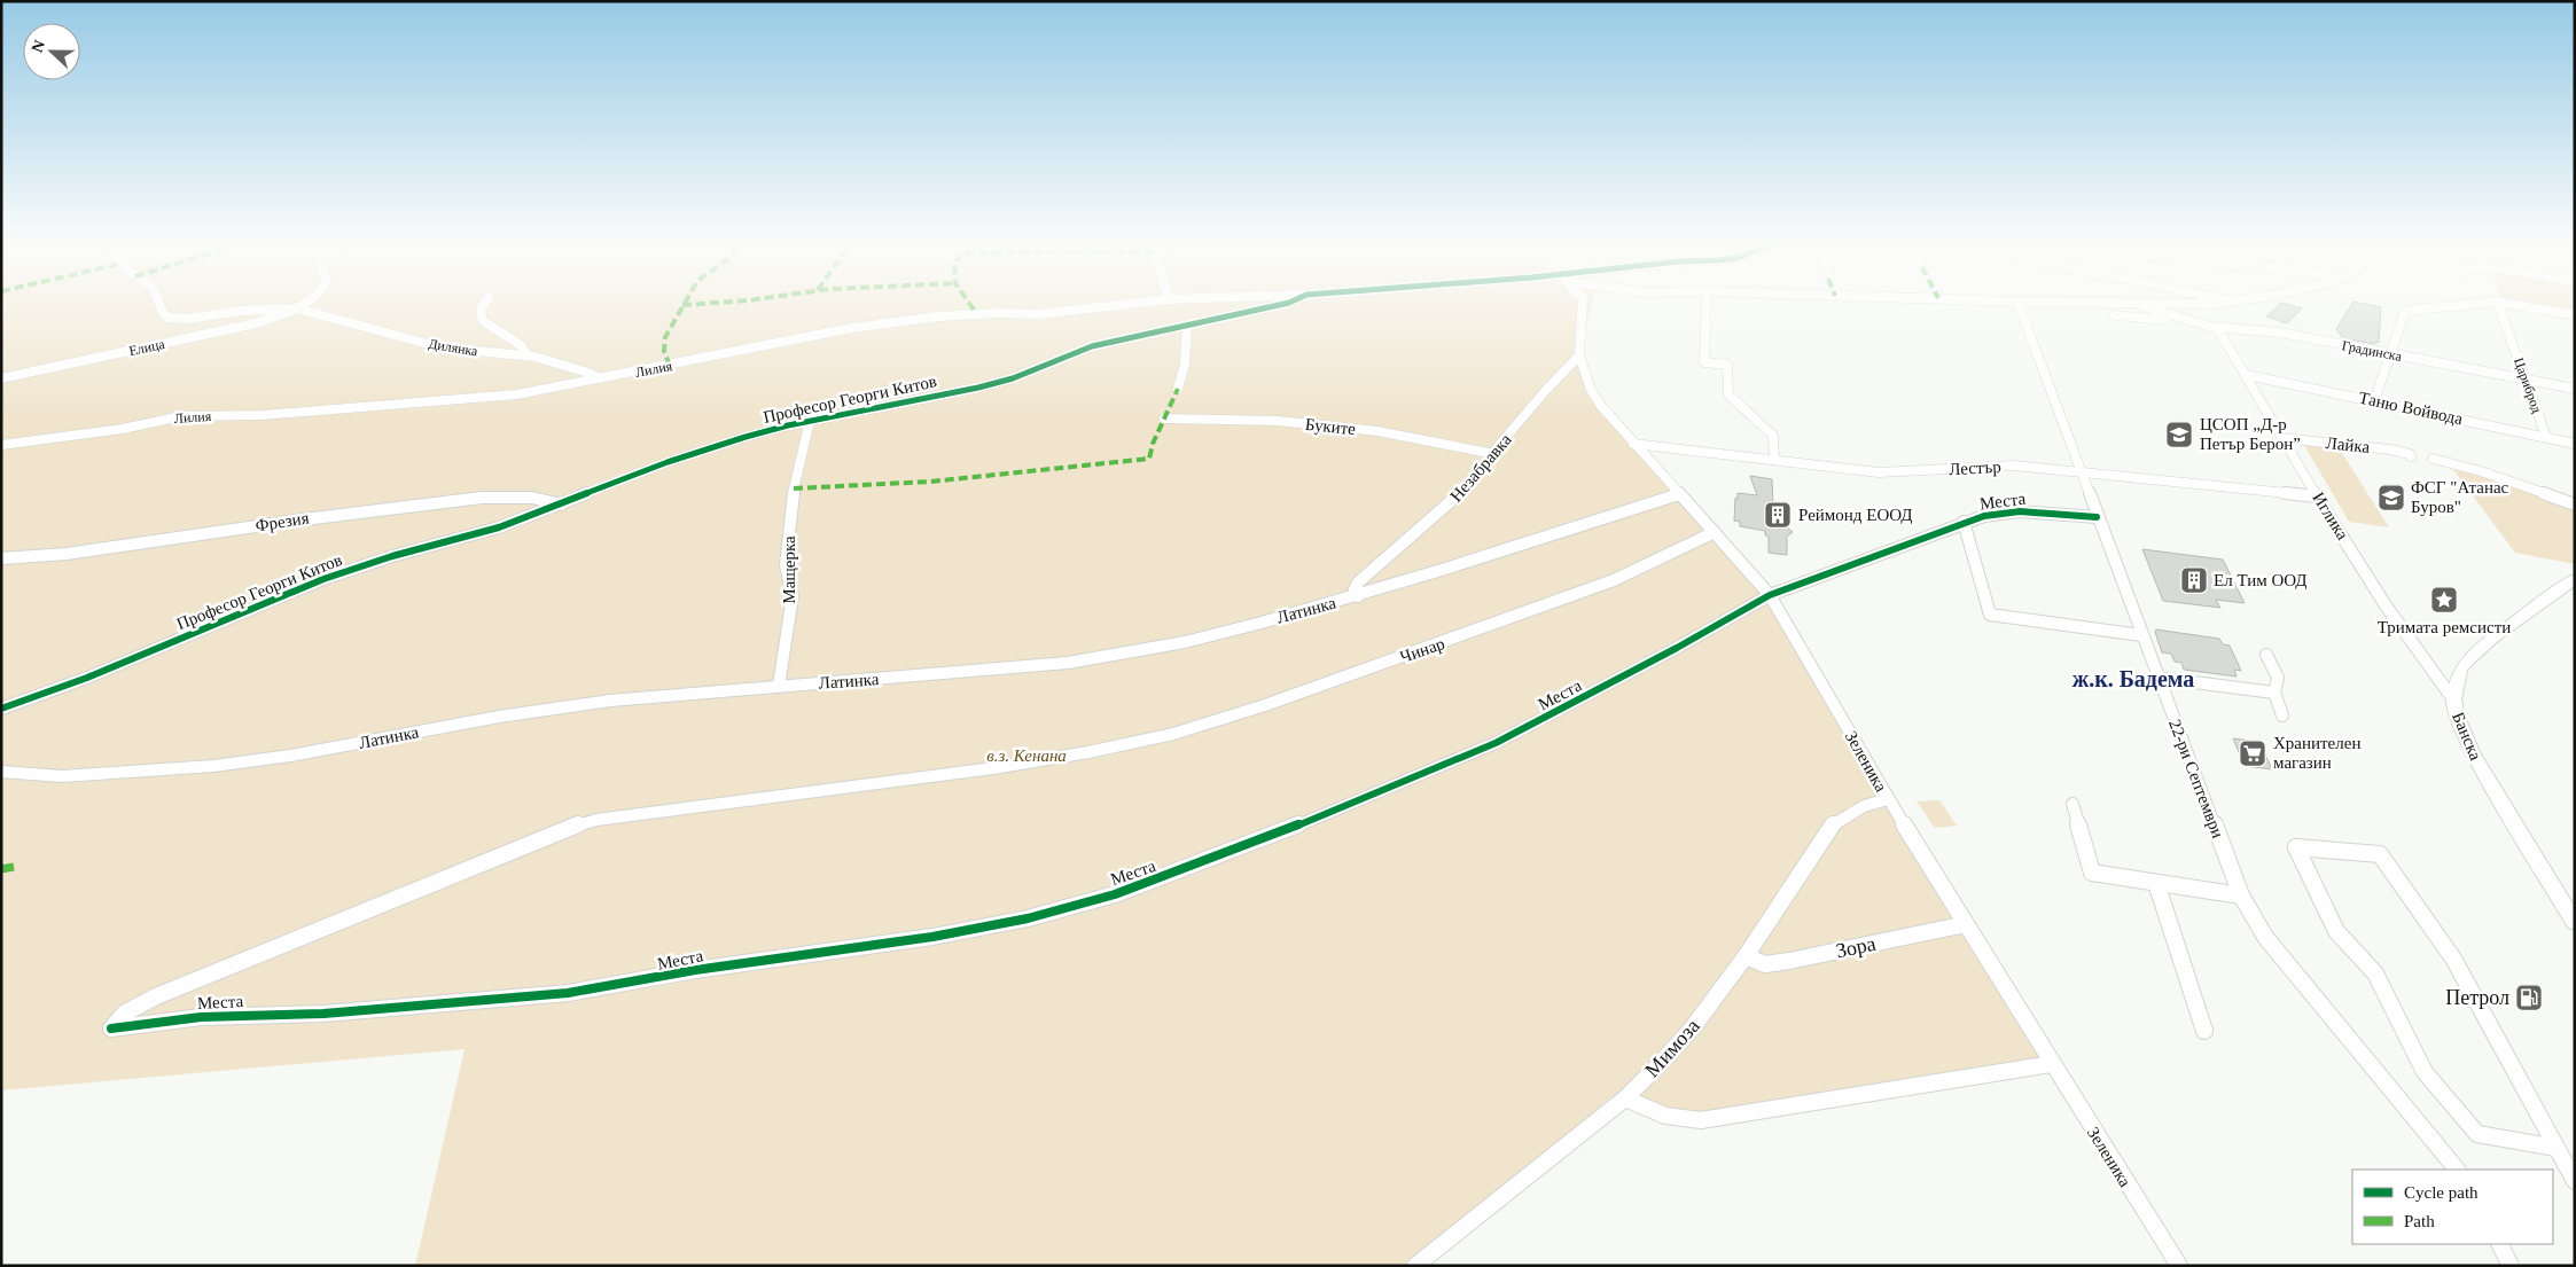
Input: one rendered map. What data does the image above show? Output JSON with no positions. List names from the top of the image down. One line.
{"streets":{"street":["Елица","Дилянка","Градинска","Лилия","Цариброд","Професор Георги Китов","Таню Войвода","Буките","Лайка","Незабравка","Лестър","Места","Иглика","Фрезия","Мащерка","Латинка","Чинар","Банска","Зеленика","22-ри Септември","Зора","Мимоза"]},"crossings":[["Елица","Дилянка"],["Дилянка","Лилия"],["Градинска","Цариброд"],["Градинска","Иглика"],["Цариброд","Таню Войвода"],["Професор Георги Китов","Фрезия"],["Професор Георги Китов","Мащерка"],["Таню Войвода","Иглика"],["Буките","Незабравка"],["Лайка","Иглика"],["Незабравка","Латинка"],["Незабравка","Зеленика"],["Лестър","Иглика"],["Лестър","Зеленика"],["Лестър","22-ри Септември"],["Места","Чинар"],["Места","Зеленика"],["Места","22-ри Септември"],["Иглика","Банска"],["Мащерка","Латинка"],["Латинка","Зеленика"],["Чинар","Зеленика"],["Зеленика","Зора"],["Зеленика","Мимоза"],["Зора","Мимоза"]],"districts":["ж.к. Бадема"],"parks":["в.з. Кенана"],"places":{"school or university":["ЦСОП „Д-р Петър Берон”","ФСГ \"Атанас Буров\""],"building":["Реймонд ЕООД","Ел Тим ООД"],"place":["Тримата ремсисти"],"supermarket":["Хранителен магазин"],"fuel station":["Петрол"]},"legend":["Cycle path","Path"],"north":"left"}
